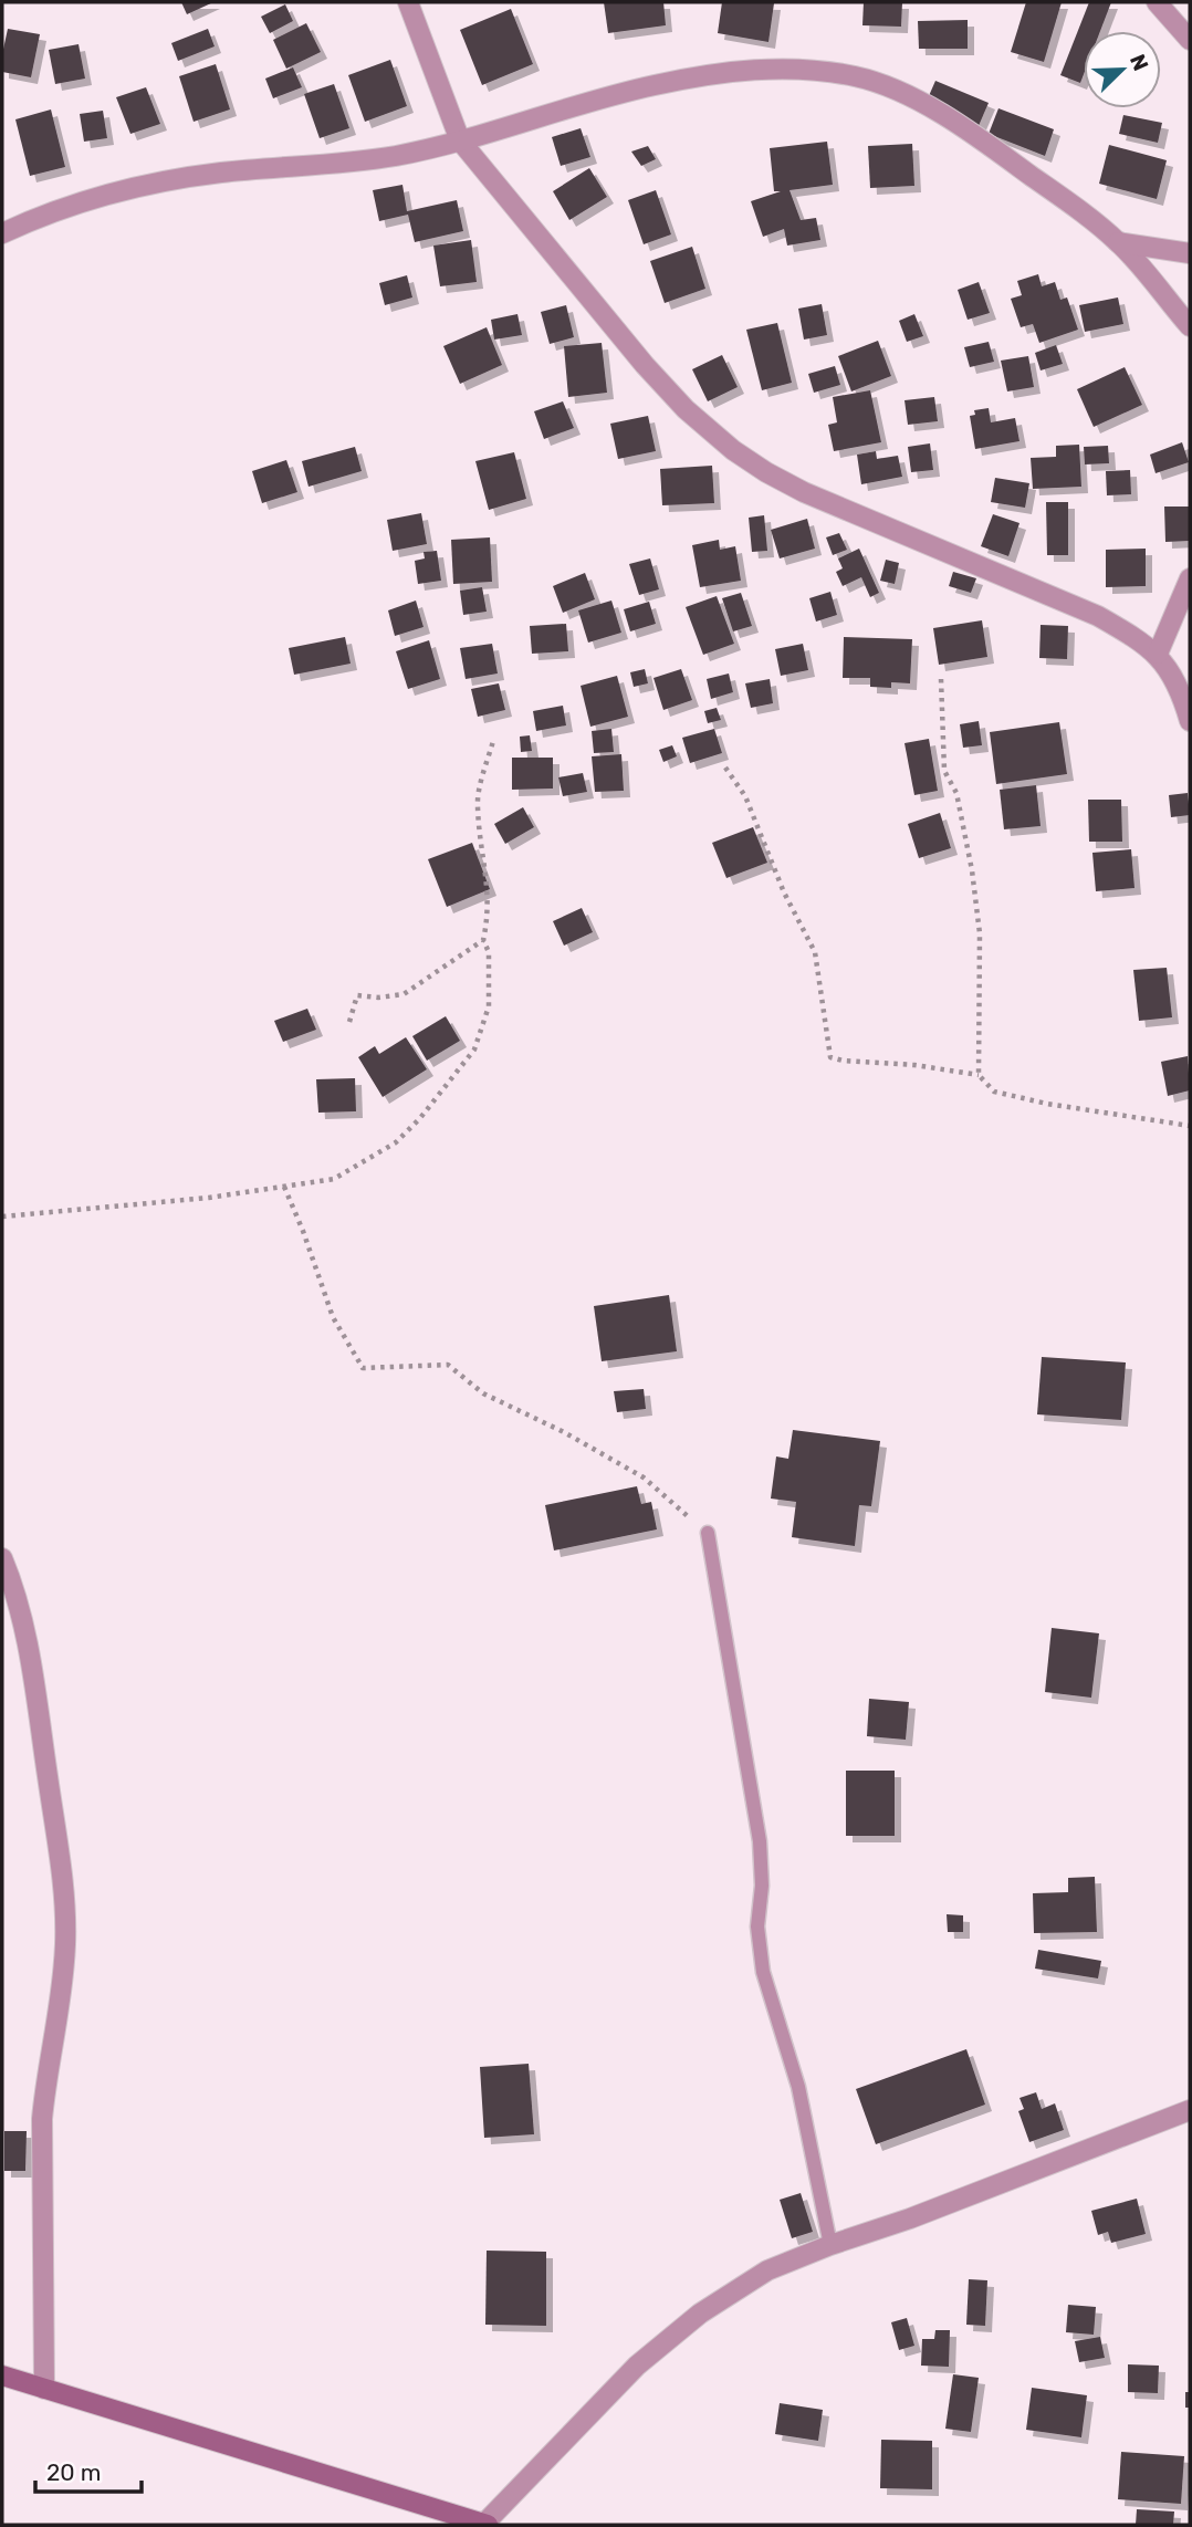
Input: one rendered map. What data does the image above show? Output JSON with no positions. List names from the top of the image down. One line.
{"scale_bar":"20 m","north":"top right"}
